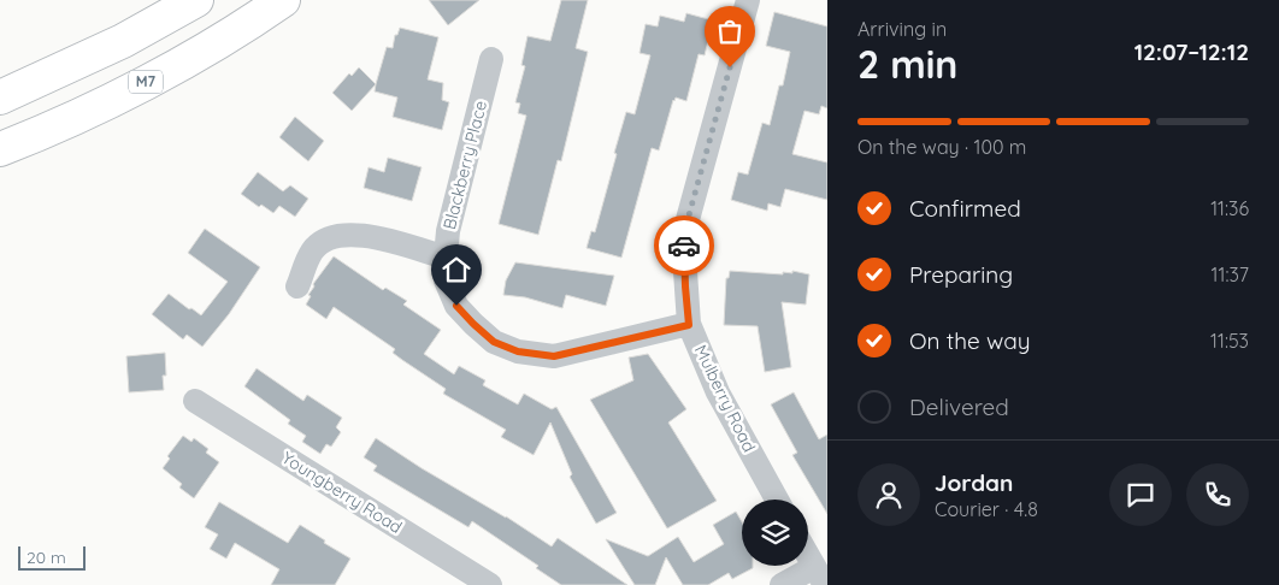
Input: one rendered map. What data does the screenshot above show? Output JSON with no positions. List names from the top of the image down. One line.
{"streets":{"highway":["M7"],"street":["Blackberry Place","Mulberry Road","Youngberry Road"]},"crossings":[["Blackberry Place","Mulberry Road"]],"scale_bar":"20 m","page":{"heading":["2 min","Arriving in","12:07–12:12"],"panel":["Jordan","Courier · 4.8"],"bar":"On the way · 100 m","list":[["Confirmed","11:36"],["Preparing","11:37"],["On the way","11:53"],"Delivered"],"scale":"20 m"}}
